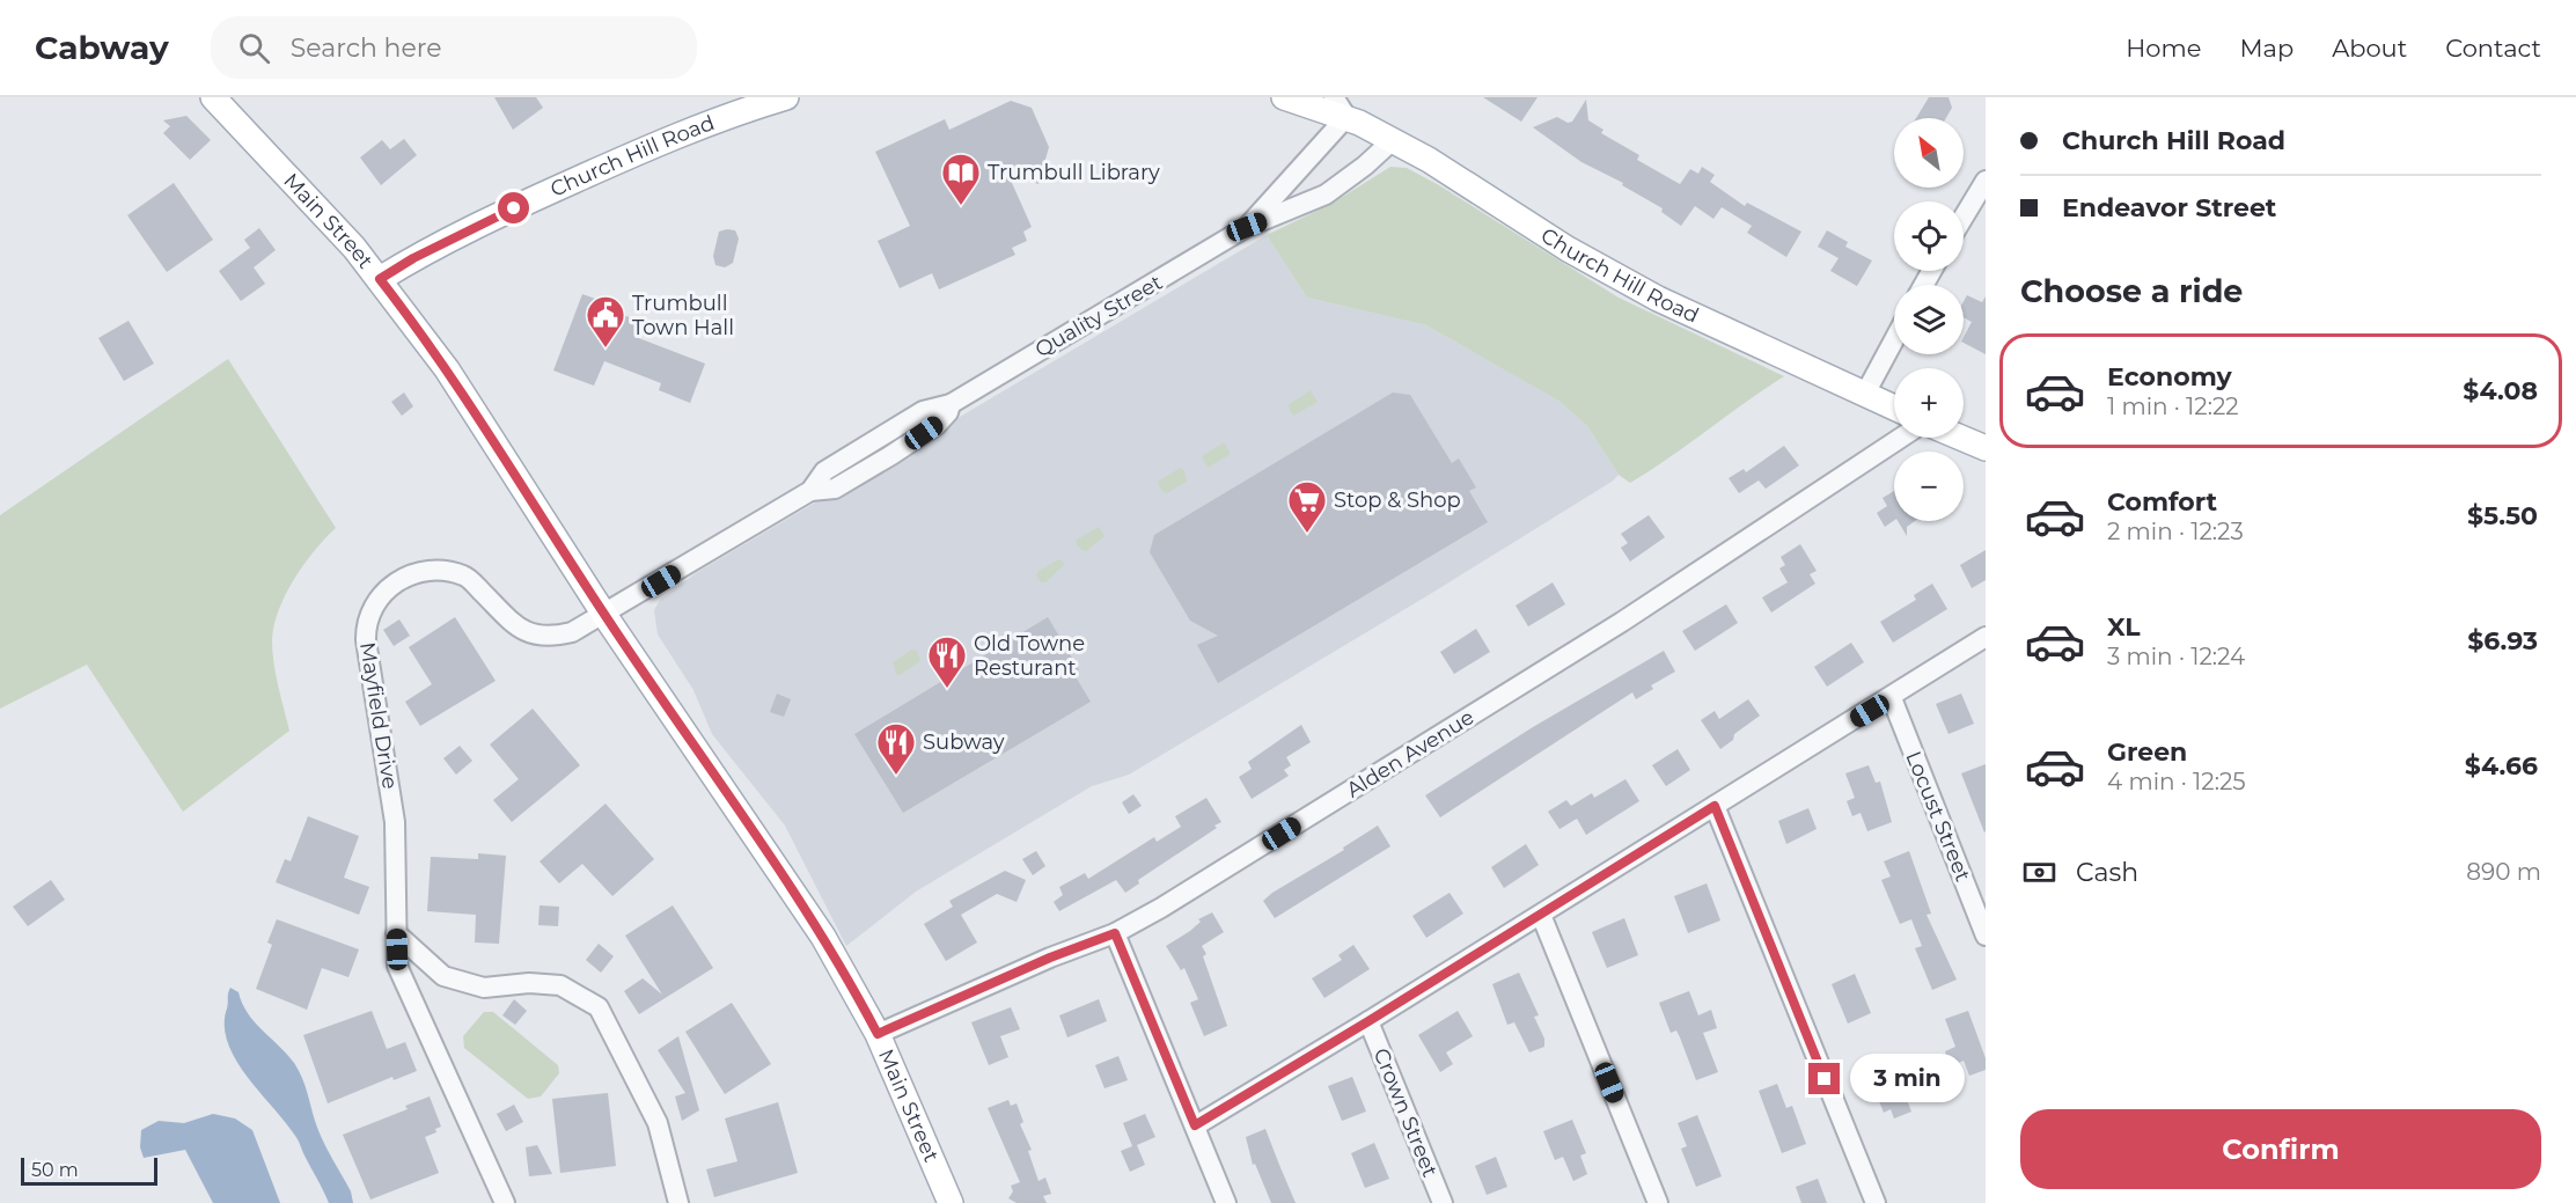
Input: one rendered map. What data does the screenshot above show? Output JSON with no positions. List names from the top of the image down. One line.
{"streets":{"main road":["Church Hill Road","Main Street"],"street":["Quality Street","Mayfield Drive","Alden Avenue","Locust Street","Crown Street"]},"crossings":[["Church Hill Road","Main Street"],["Church Hill Road","Quality Street"],["Main Street","Quality Street"],["Main Street","Mayfield Drive"],["Main Street","Alden Avenue"],["Quality Street","Mayfield Drive"]],"places":{"library":["Trumbull Library"],"public building":["Trumbull Town Hall"],"supermarket":["Stop & Shop"],"restaurant":["Old Towne Resturant","Subway"]},"scale_bar":"50 m","north":"top left","page":{"header":"Cabway","search":"Search here","nav":["Home","Map","About","Contact"],"banner":["Church Hill Road","Endeavor Street"],"map_buttons":["+","−"],"heading":"Choose a ride","list":[{"name":"Economy","note":"1 min · 12:22","value":"$4.08"},{"name":"Comfort","note":"2 min · 12:23","value":"$5.50"},{"name":"XL","note":"3 min · 12:24","value":"$6.93"},{"name":"Green","note":"4 min · 12:25","value":"$4.66"}],"pay":["Cash","890 m"],"bubble":"3 min","buttons":"Confirm","scale":"50 m"}}
